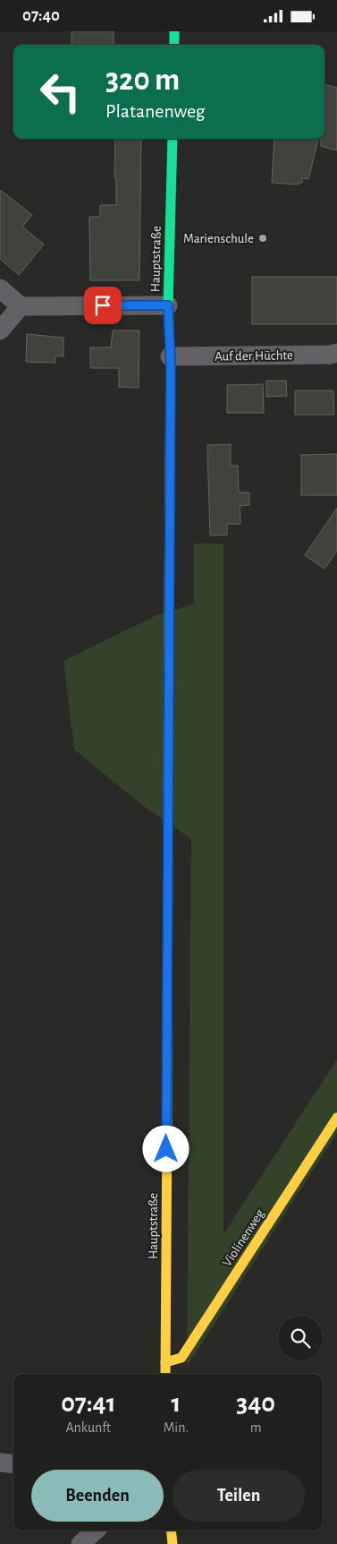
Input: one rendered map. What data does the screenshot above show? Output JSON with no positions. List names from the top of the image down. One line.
{"streets":{"street":["Hauptstraße","Auf der Hüchte","Violinenweg"]},"crossings":[["Hauptstraße","Auf der Hüchte"],["Hauptstraße","Violinenweg"]],"places":["Marienschule"],"page":{"status":"07:40","turn":["320 m","Platanenweg"],"eta":["07:41","Ankunft","1","Min.","340","m"],"buttons":["Beenden","Teilen"]}}
